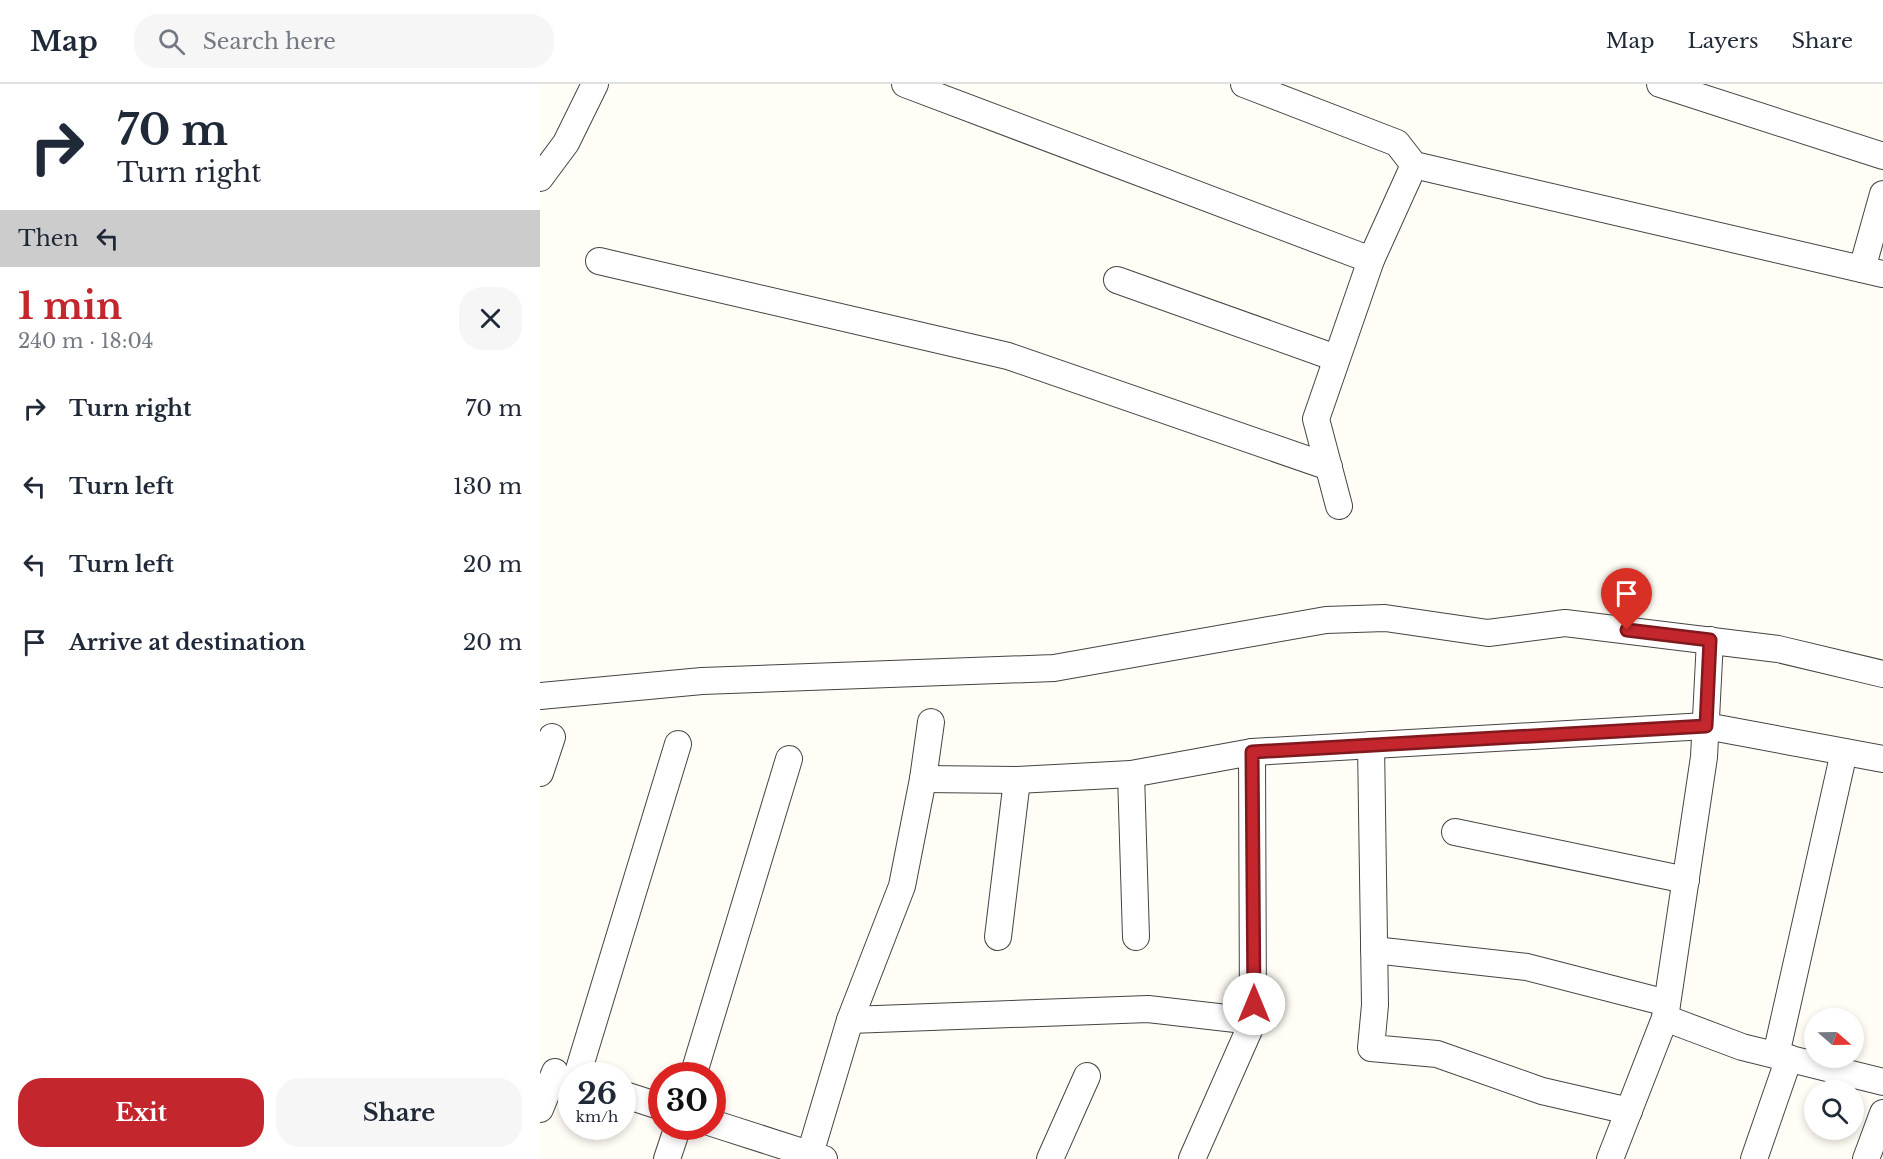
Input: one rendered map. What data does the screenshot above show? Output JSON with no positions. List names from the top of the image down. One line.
{"north":"right","page":{"header":"Map","search":"Search here","nav":["Map","Layers","Share"],"turn":["70 m","Turn right"],"then":"Then","heading":["1 min","240 m · 18:04"],"list":[{"name":"Turn right","value":"70 m"},{"name":"Turn left","value":"130 m"},{"name":"Turn left","value":"20 m"},{"name":"Arrive at destination","value":"20 m"}],"speed":"26 km/h","limit":"30","buttons":["Exit","Share"]}}
